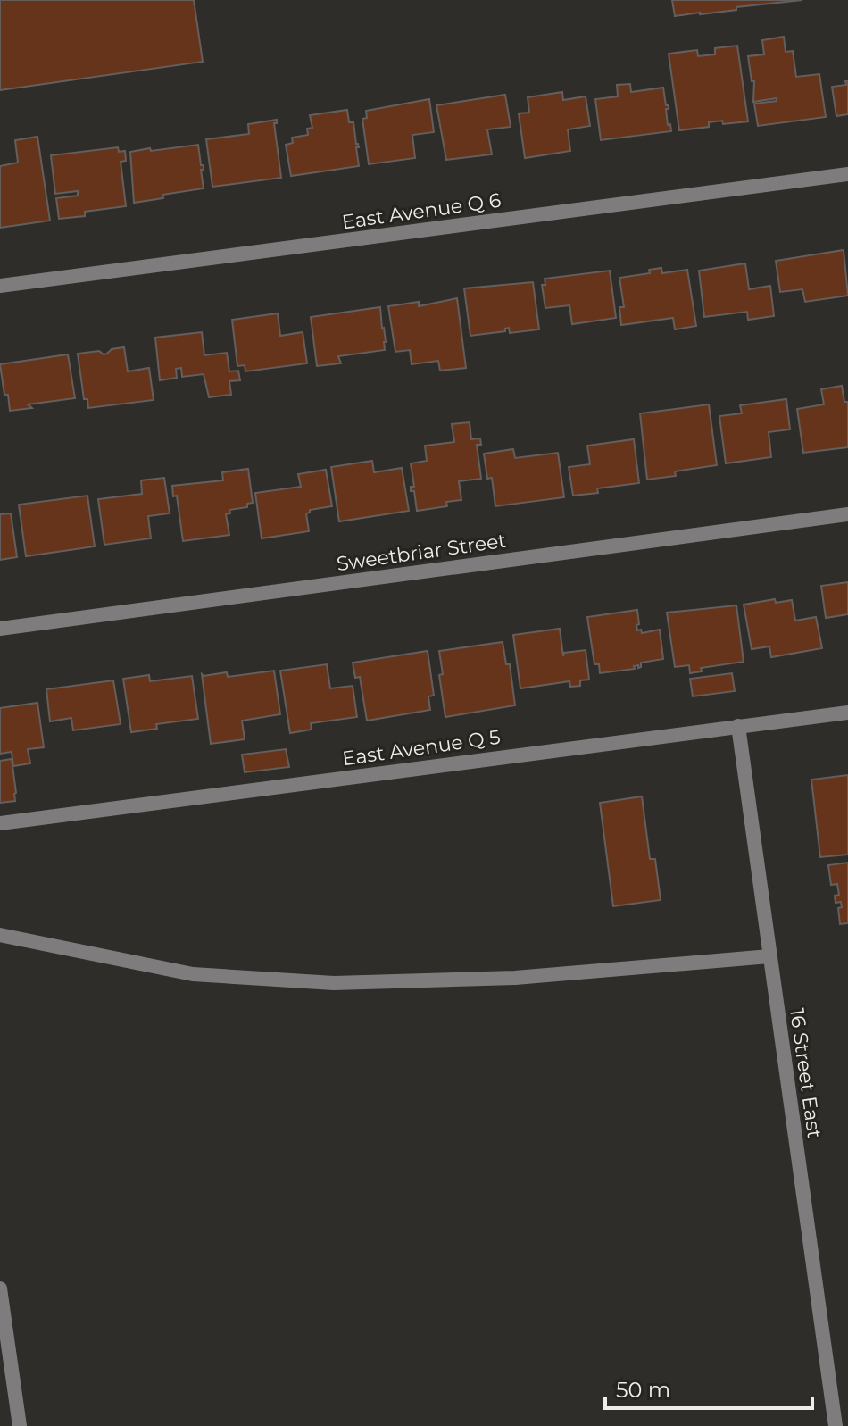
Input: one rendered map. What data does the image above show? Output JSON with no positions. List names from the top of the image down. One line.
{"streets":{"street":["East Avenue Q 6","Sweetbriar Street","East Avenue Q 5","16 Street East"]},"crossings":[["East Avenue Q 5","16 Street East"]],"scale_bar":"50 m"}
